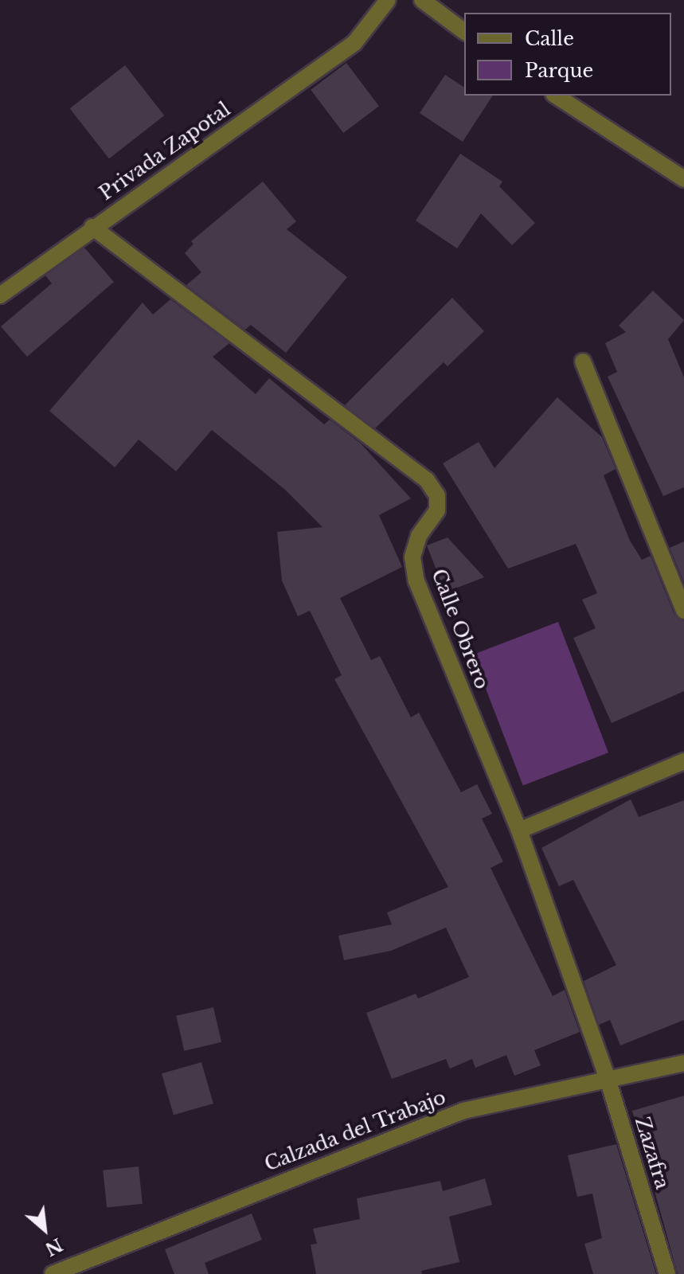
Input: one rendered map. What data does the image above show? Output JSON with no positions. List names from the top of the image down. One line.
{"streets":{"street":["Privada Zapotal","Calle Obrero","Calzada del Trabajo","Zazafra"]},"crossings":[["Privada Zapotal","Calle Obrero"],["Calle Obrero","Calzada del Trabajo"],["Calle Obrero","Zazafra"],["Calzada del Trabajo","Zazafra"]],"legend":["Calle","Parque"],"north":"bottom right"}
